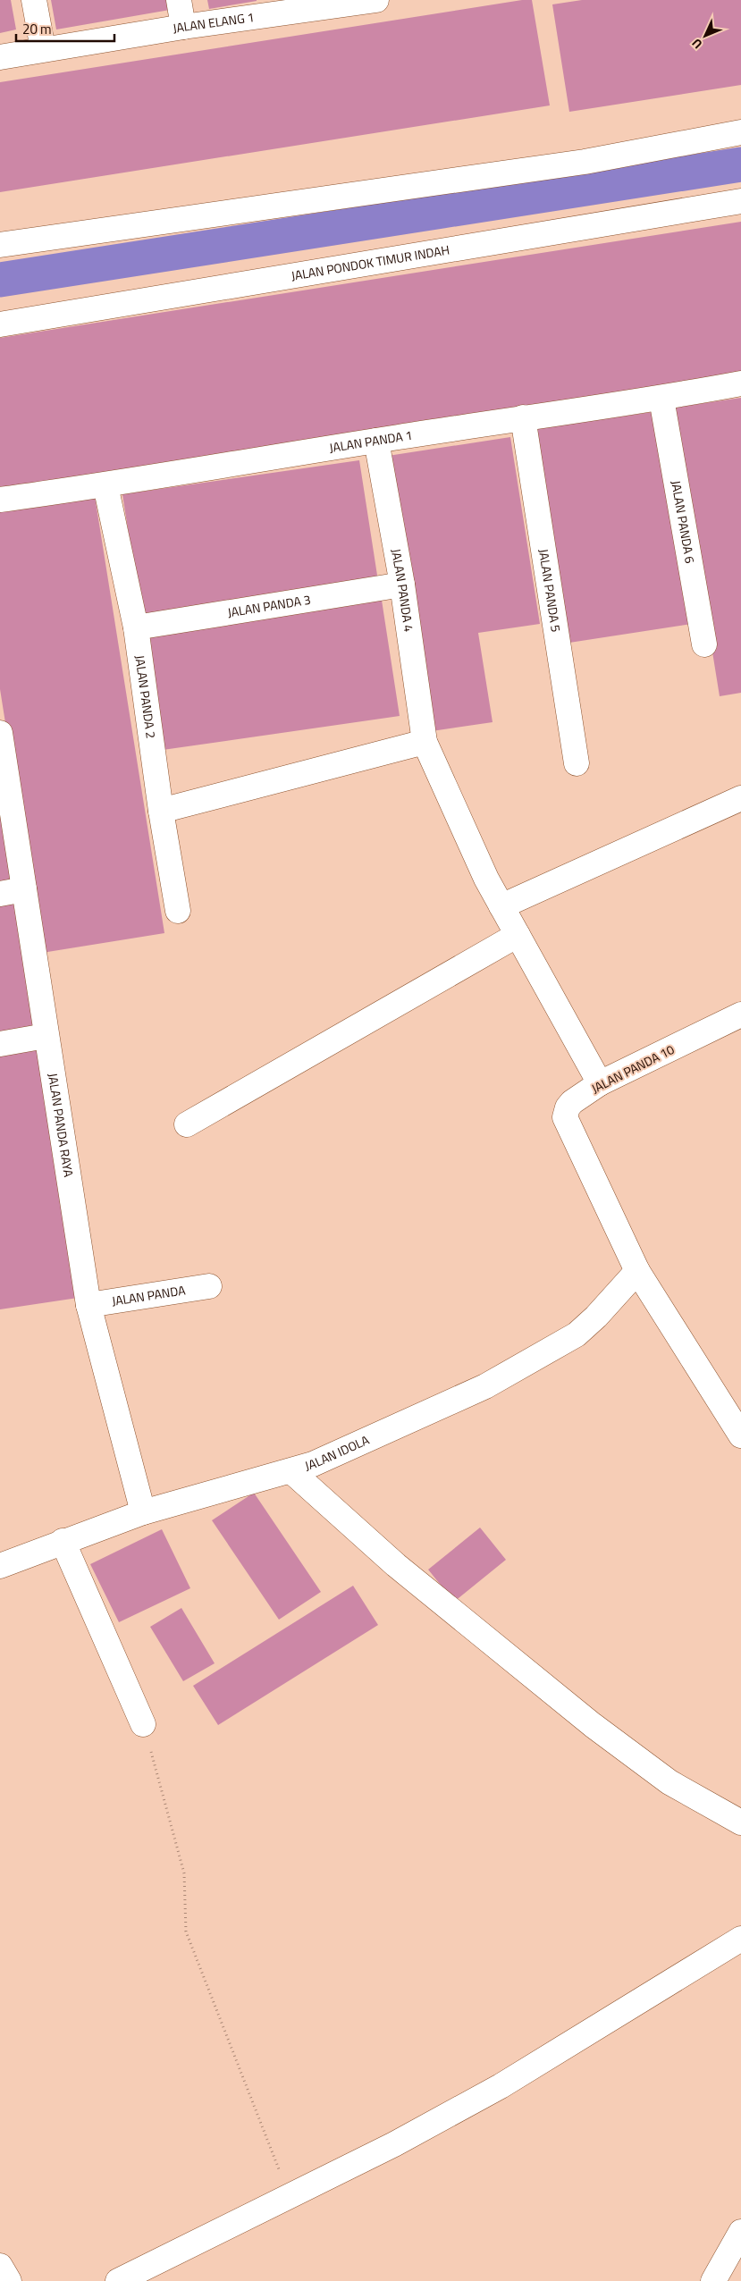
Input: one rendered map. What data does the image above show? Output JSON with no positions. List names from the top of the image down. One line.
{"streets":{"street":["JALAN ELANG 1","JALAN PONDOK TIMUR INDAH","JALAN PANDA 1","JALAN PANDA 6","JALAN PANDA 4","JALAN PANDA 5","JALAN PANDA 3","JALAN PANDA 2","JALAN PANDA 10","JALAN PANDA RAYA","JALAN PANDA","JALAN IDOLA"]},"crossings":[["JALAN PANDA 1","JALAN PANDA 6"],["JALAN PANDA 1","JALAN PANDA 4"],["JALAN PANDA 1","JALAN PANDA 5"],["JALAN PANDA 1","JALAN PANDA 2"],["JALAN PANDA 4","JALAN PANDA 3"],["JALAN PANDA 4","JALAN PANDA 10"],["JALAN PANDA 3","JALAN PANDA 2"],["JALAN PANDA 10","JALAN IDOLA"],["JALAN PANDA RAYA","JALAN PANDA"],["JALAN PANDA RAYA","JALAN IDOLA"]],"scale_bar":"20 m","north":"bottom left"}
